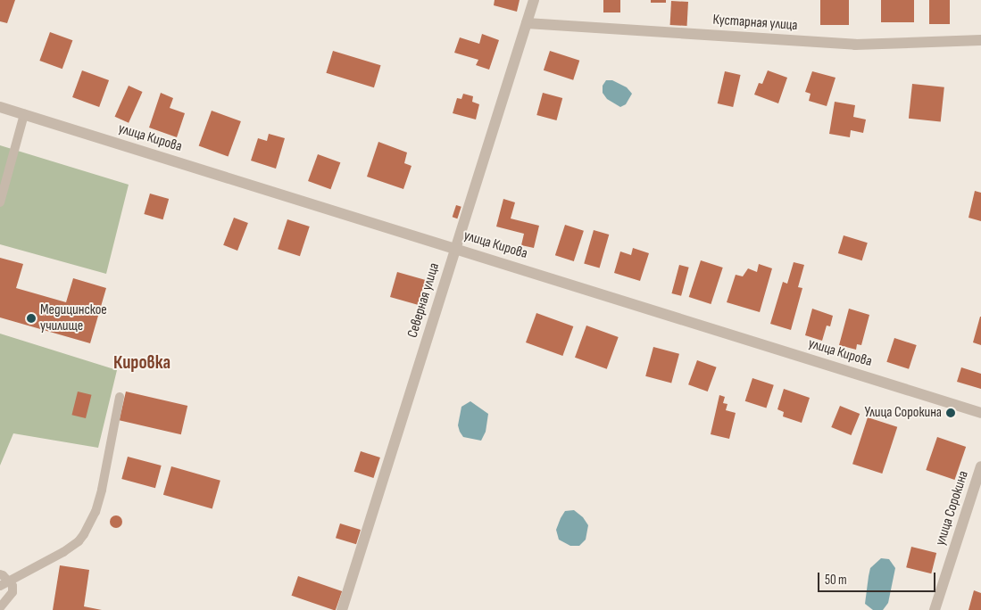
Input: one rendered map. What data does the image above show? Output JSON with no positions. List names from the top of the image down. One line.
{"streets":{"street":["Кустарная улица","улица Кирова","Северная улица","улица Сорокина"]},"crossings":[["Кустарная улица","Северная улица"],["улица Кирова","Северная улица"]],"districts":["Кировка"],"places":["Медицинское училище","Улица Сорокина"],"scale_bar":"50 m"}
